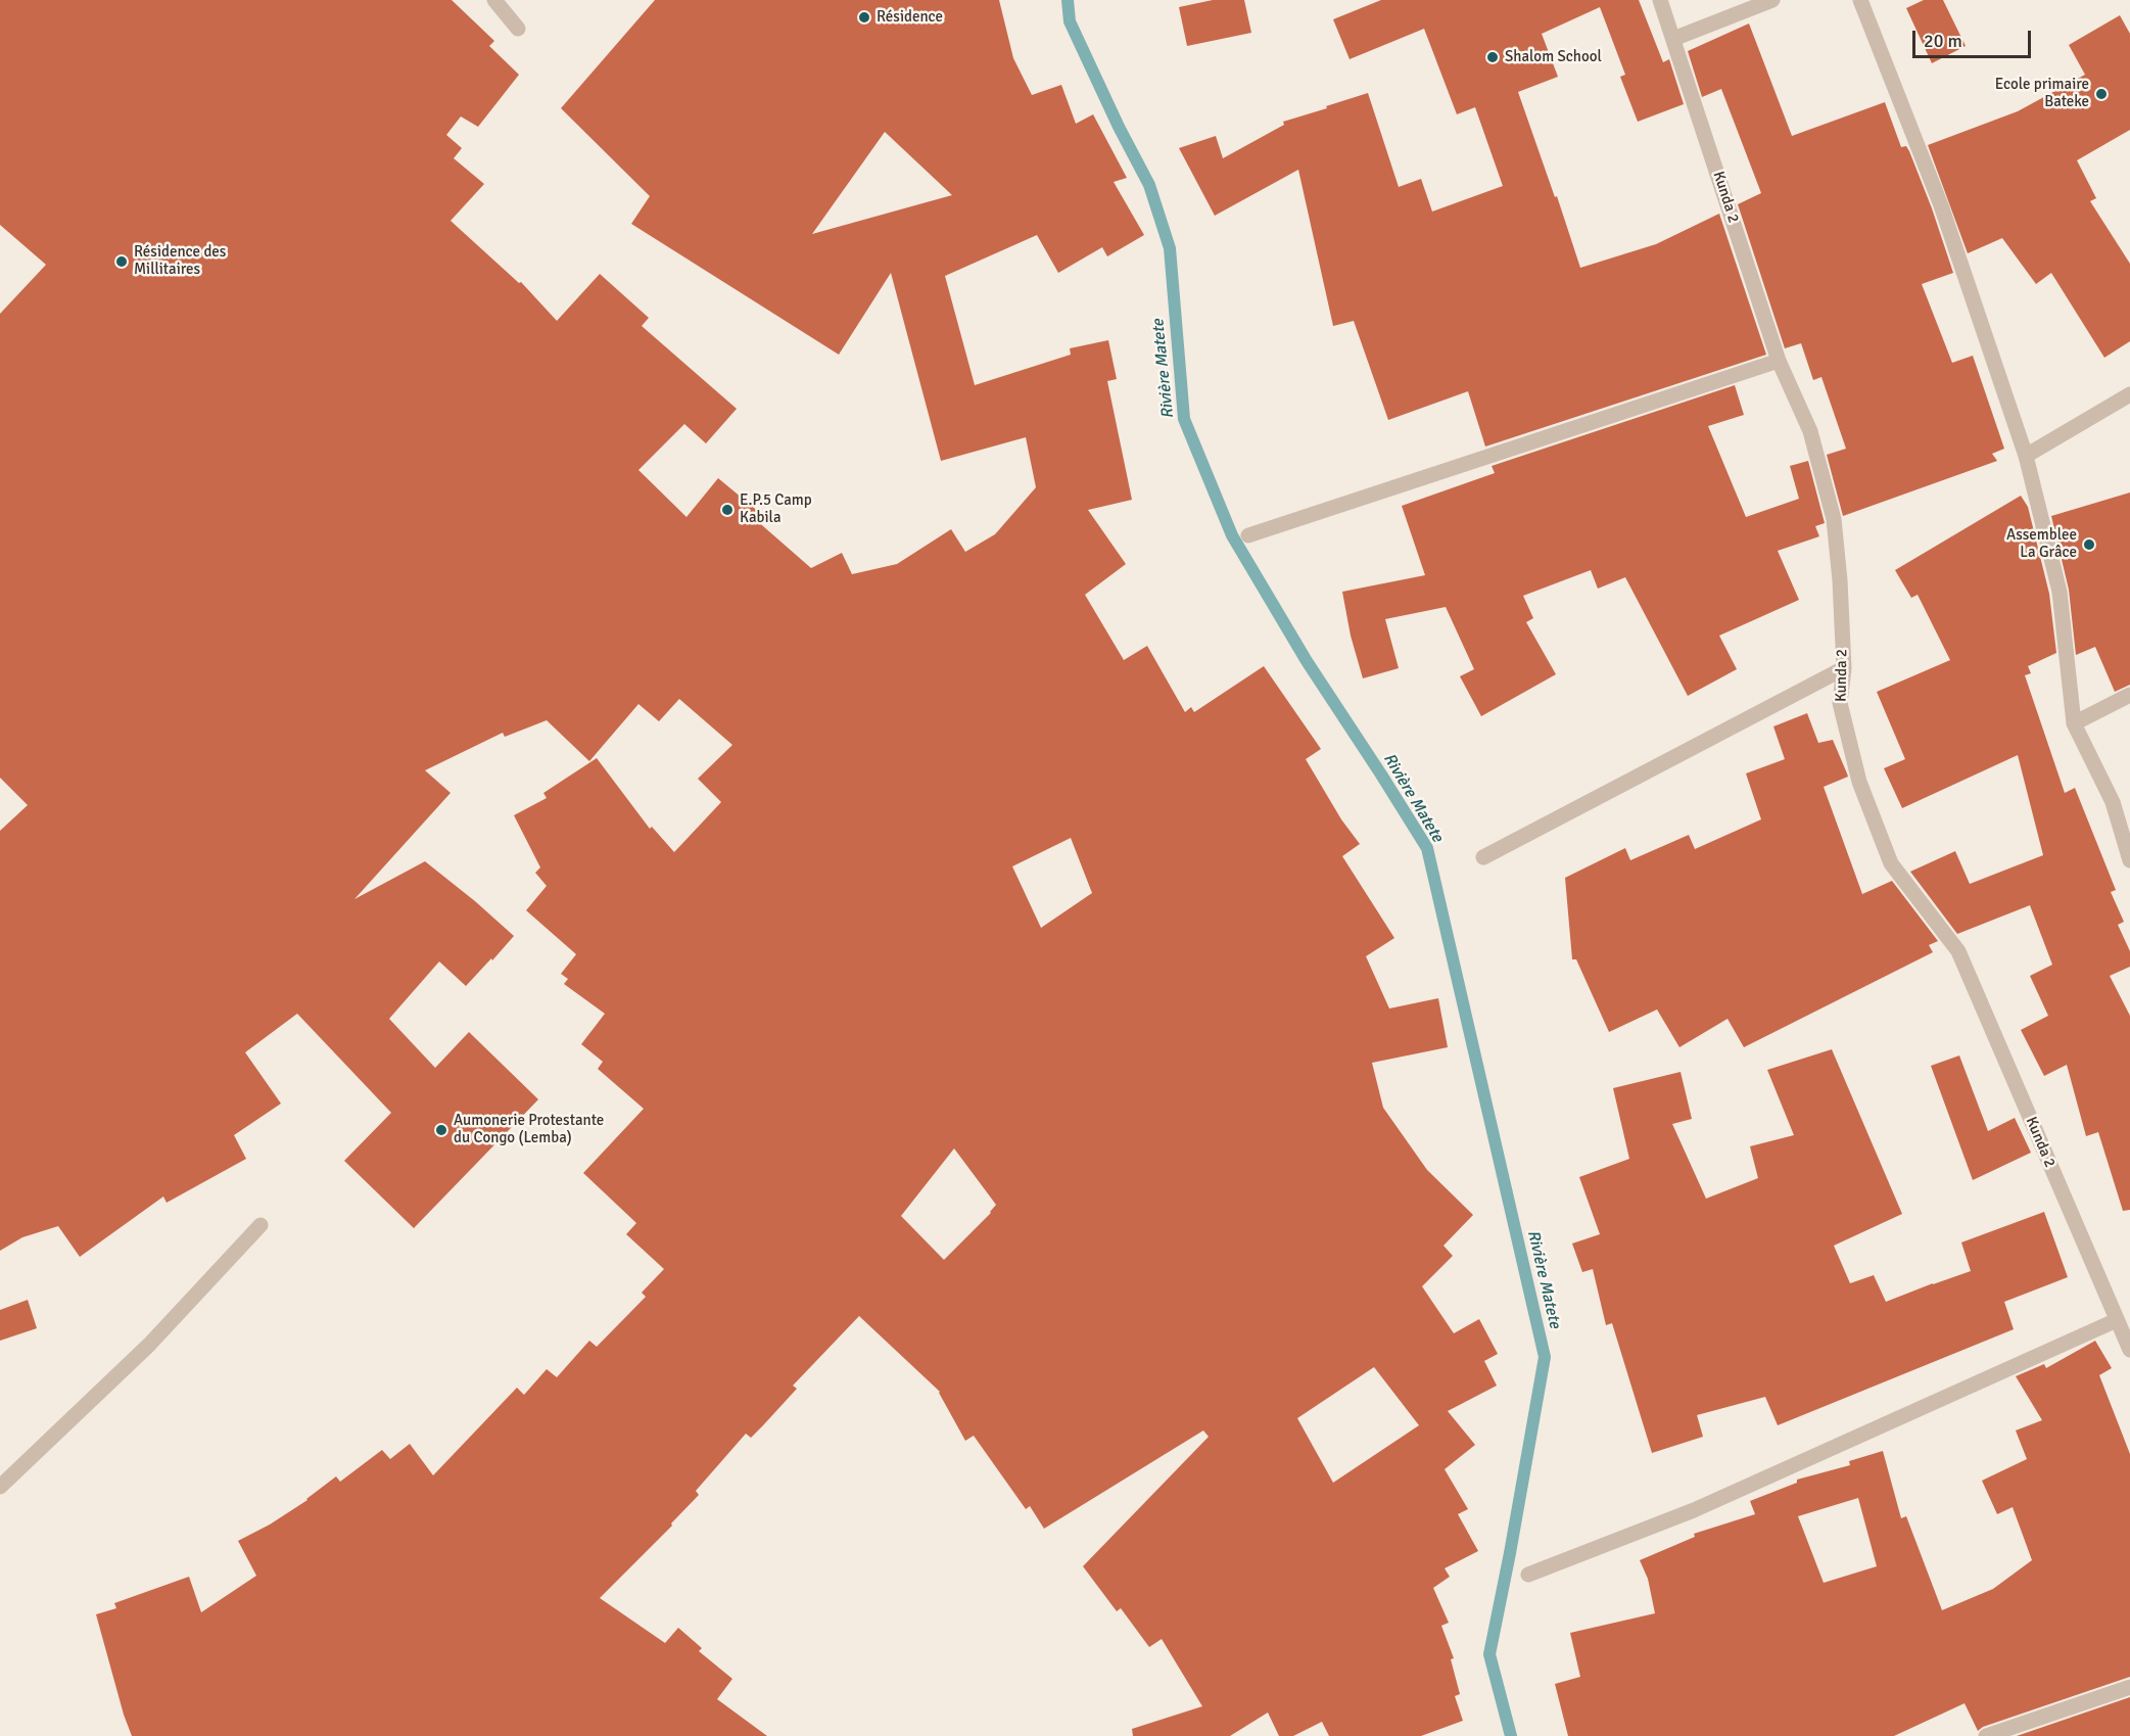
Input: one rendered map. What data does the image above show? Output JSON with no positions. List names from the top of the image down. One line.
{"streets":{"street":["Kunda 2"]},"water":["Rivière Matete"],"places":["Résidence","Shalom School","Ecole primaire Bateke","Résidence des Millitaires","E.P.5 Camp Kabila","Assemblee La Grâce","Aumonerie Protestante du Congo (Lemba)"],"scale_bar":"20 m"}
